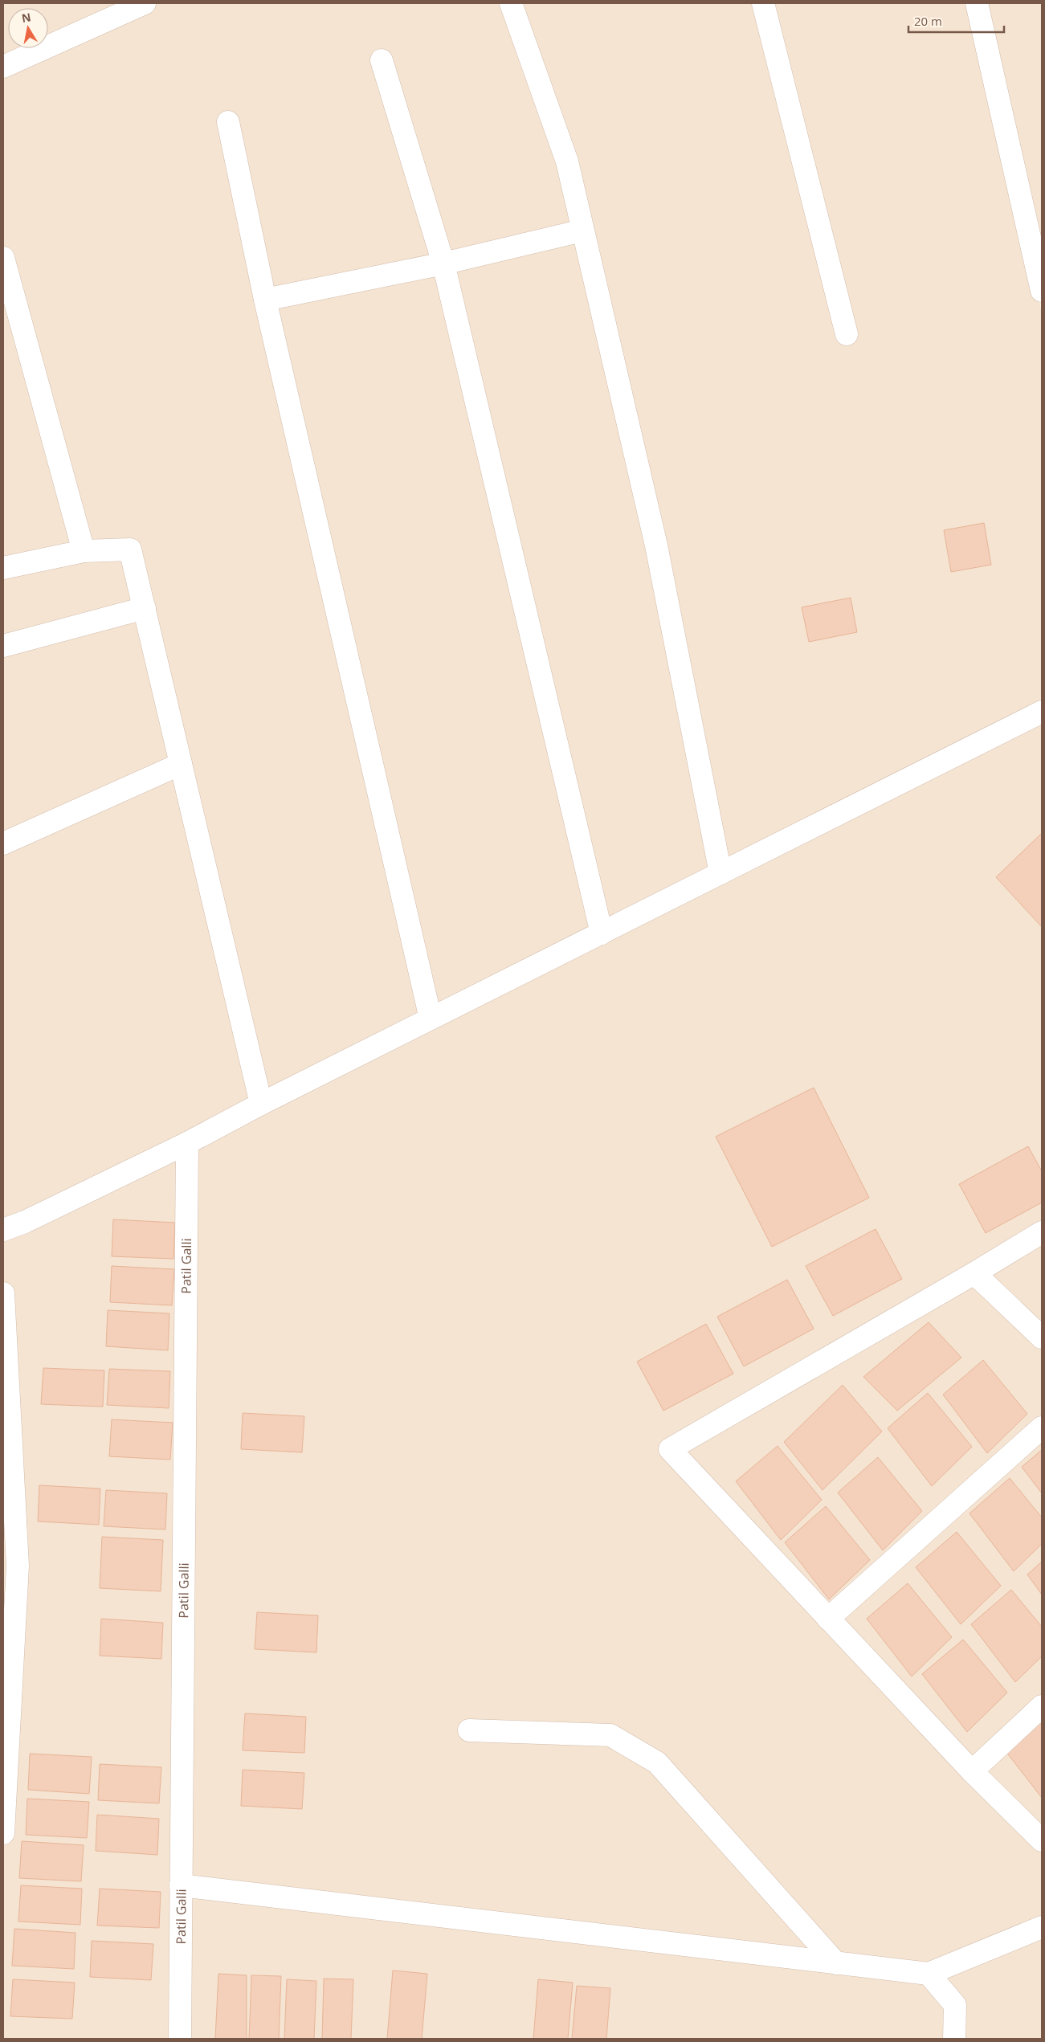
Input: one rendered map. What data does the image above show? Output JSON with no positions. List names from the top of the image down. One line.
{"streets":{"street":["Patil Galli"]},"scale_bar":"20 m","north":"top"}
